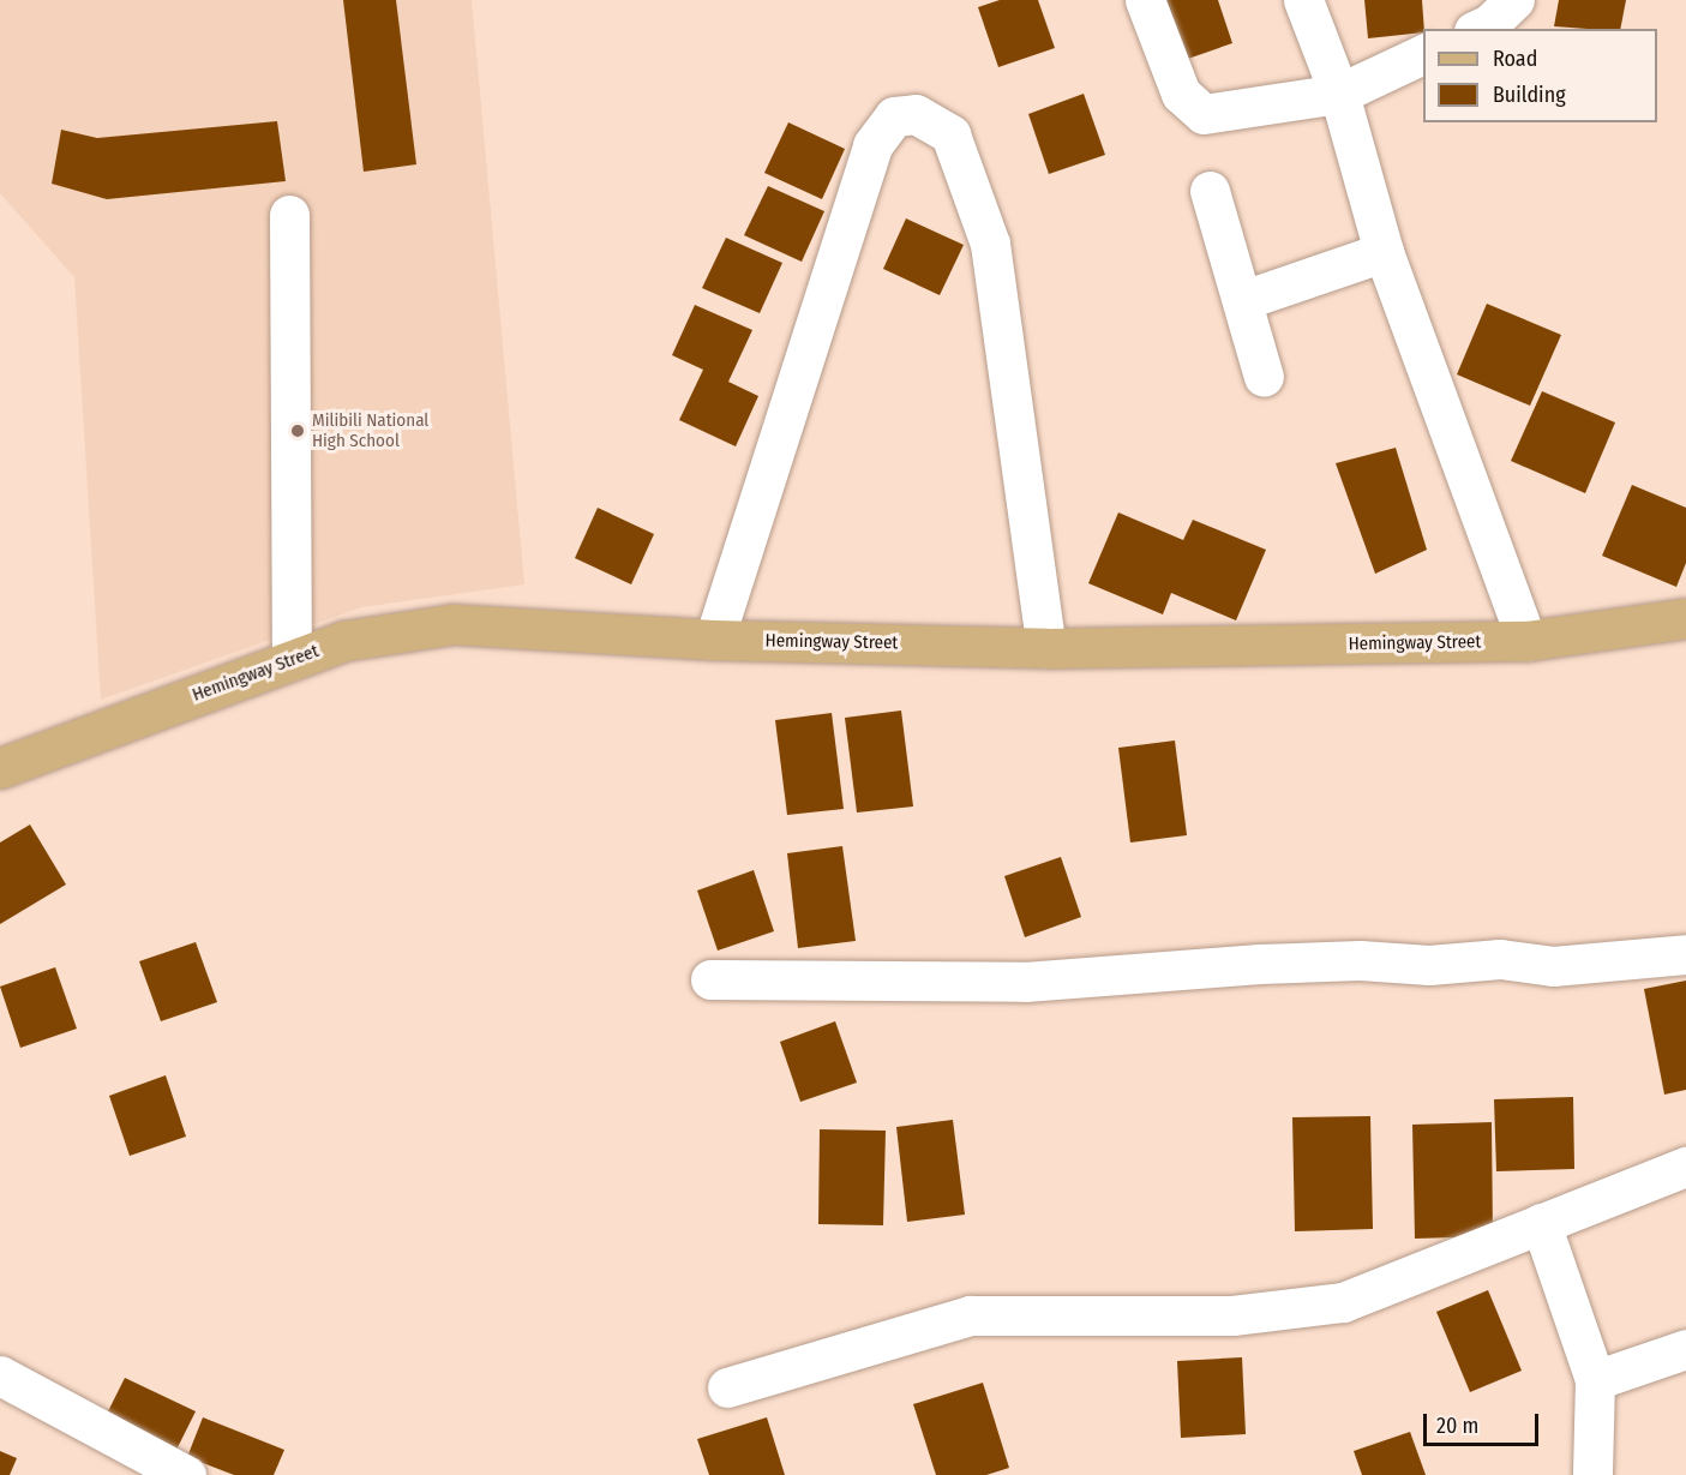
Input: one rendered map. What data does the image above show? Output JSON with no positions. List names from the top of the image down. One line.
{"streets":{"main road":["Hemingway Street"]},"places":["Milibili National High School"],"legend":["Road","Building"],"scale_bar":"20 m"}
